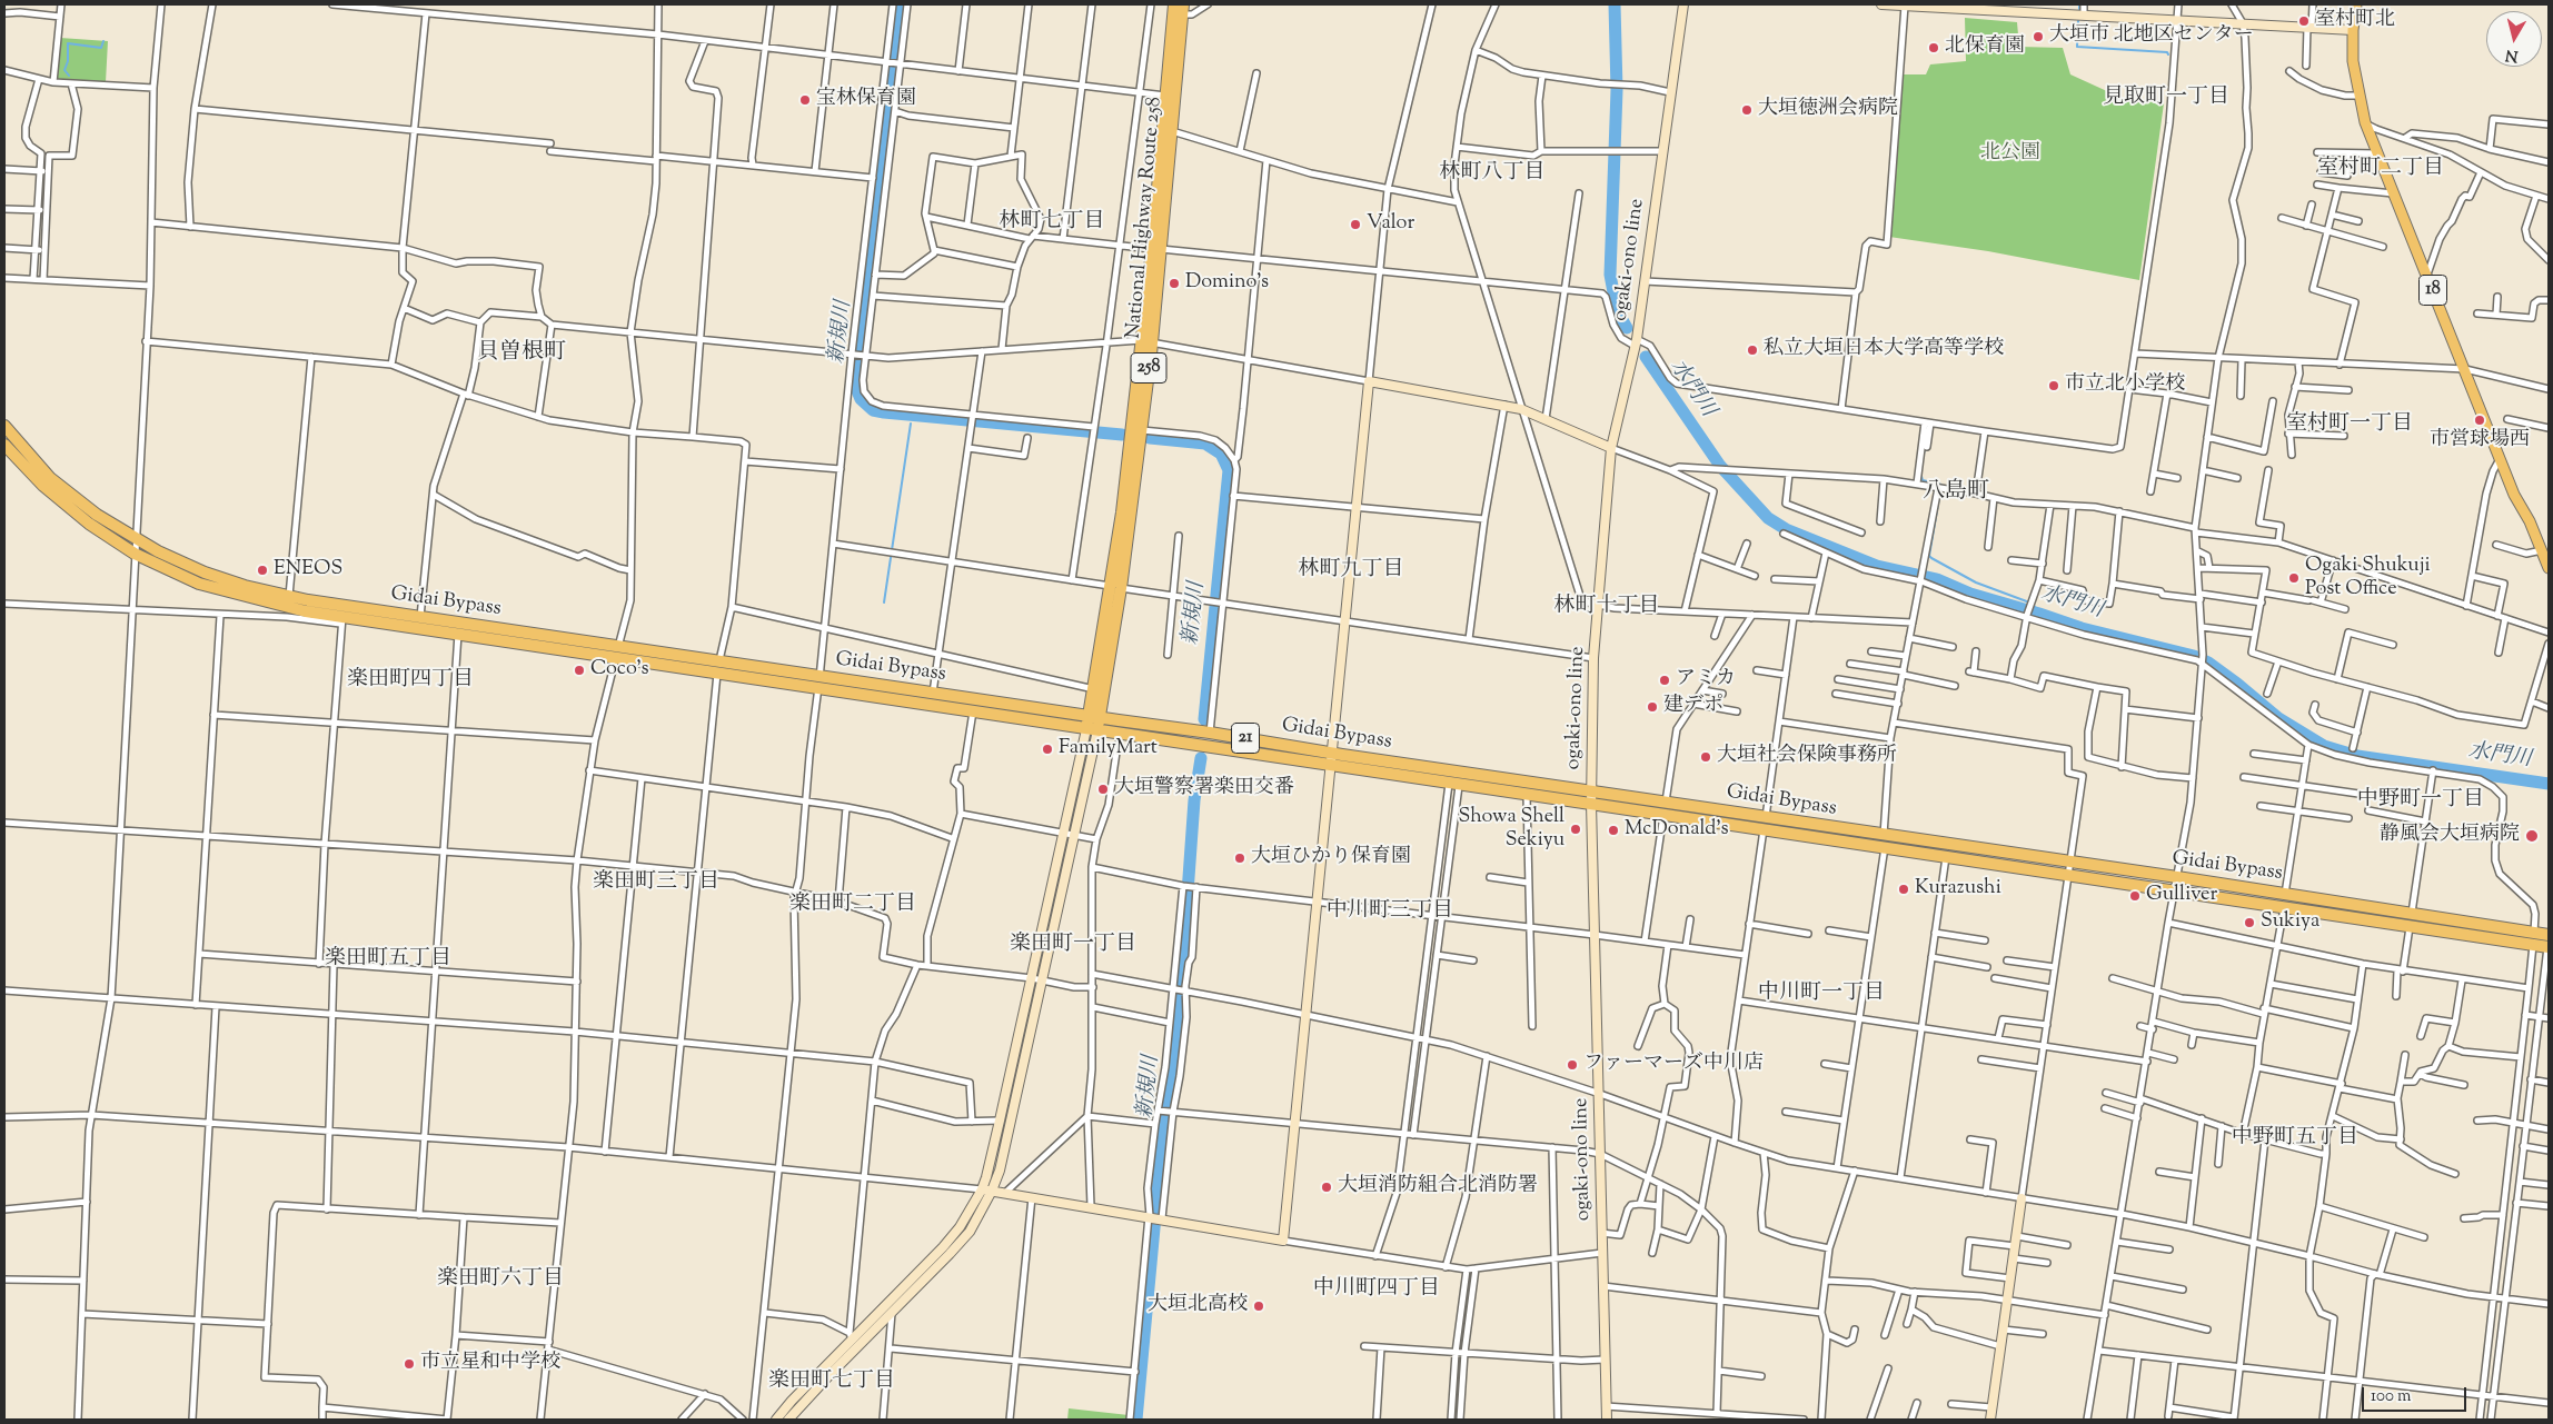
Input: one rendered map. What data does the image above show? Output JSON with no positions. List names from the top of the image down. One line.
{"streets":{"highway":["National Highway Route 258","258","Gidai Bypass","21"],"main road":["ogaki-ono line","18"]},"crossings":[["National Highway Route 258","Gidai Bypass"],["ogaki-ono line","Gidai Bypass"]],"districts":["見取町一丁目","室村町二丁目","林町八丁目","林町七丁目","貝曽根町","室村町一丁目","八島町","林町九丁目","林町十丁目","楽田町四丁目","中野町一丁目","楽田町三丁目","楽田町二丁目","中川町三丁目","楽田町一丁目","楽田町五丁目","中川町一丁目","中野町五丁目","楽田町六丁目","中川町四丁目","楽田町七丁目"],"water":["新規川","水門川"],"parks":["北公園"],"places":["室村町北","大垣市 北地区センター","北保育園","宝林保育園","大垣徳洲会病院","Valor","Domino's","私立大垣日本大学高等学校","市立北小学校","市営球場西","ENEOS","Ogaki Shukuji Post Office","Coco's","アミカ","建デポ","FamilyMart","大垣社会保険事務所","大垣警察署楽田交番","Showa Shell Sekiyu","McDonald's","静風会大垣病院","大垣ひかり保育園","Kurazushi","Gulliver","Sukiya","ファーマーズ中川店","大垣消防組合北消防署","大垣北高校","市立星和中学校"],"scale_bar":"100 m","north":"bottom"}
